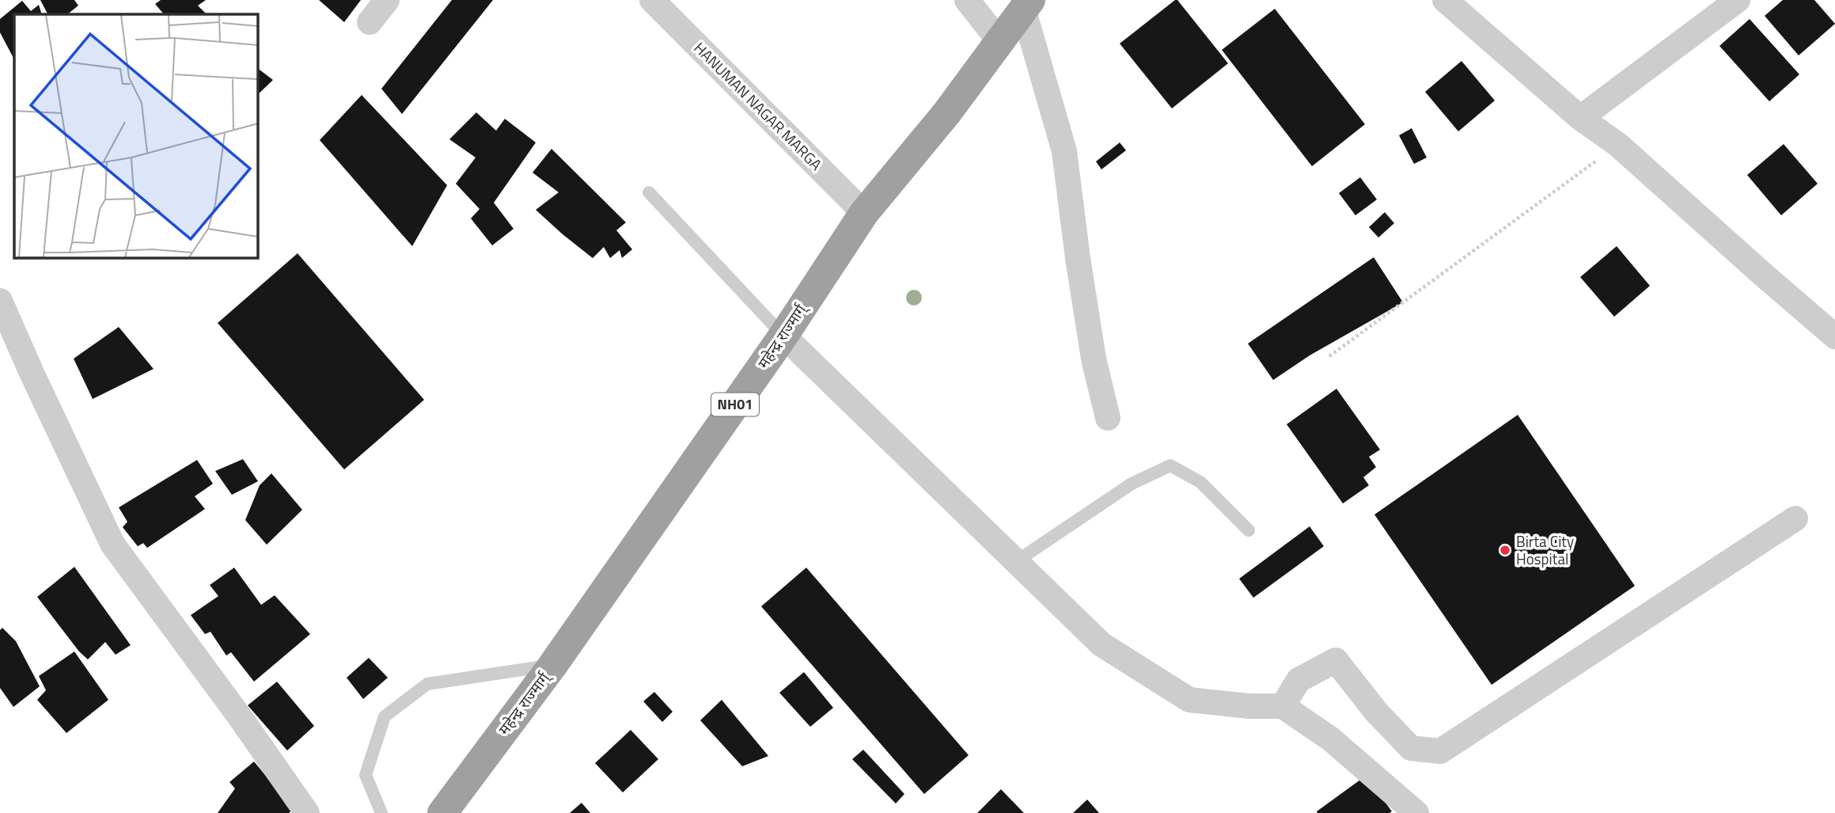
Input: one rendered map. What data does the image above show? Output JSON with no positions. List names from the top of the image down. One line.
{"streets":{"highway":["महेन्द्र राज्मार्ग्","NH01"],"street":["HANUMAN NAGAR MARGA"]},"crossings":[["HANUMAN NAGAR MARGA","महेन्द्र राज्मार्ग्"]],"places":["Birta City Hospital"]}
